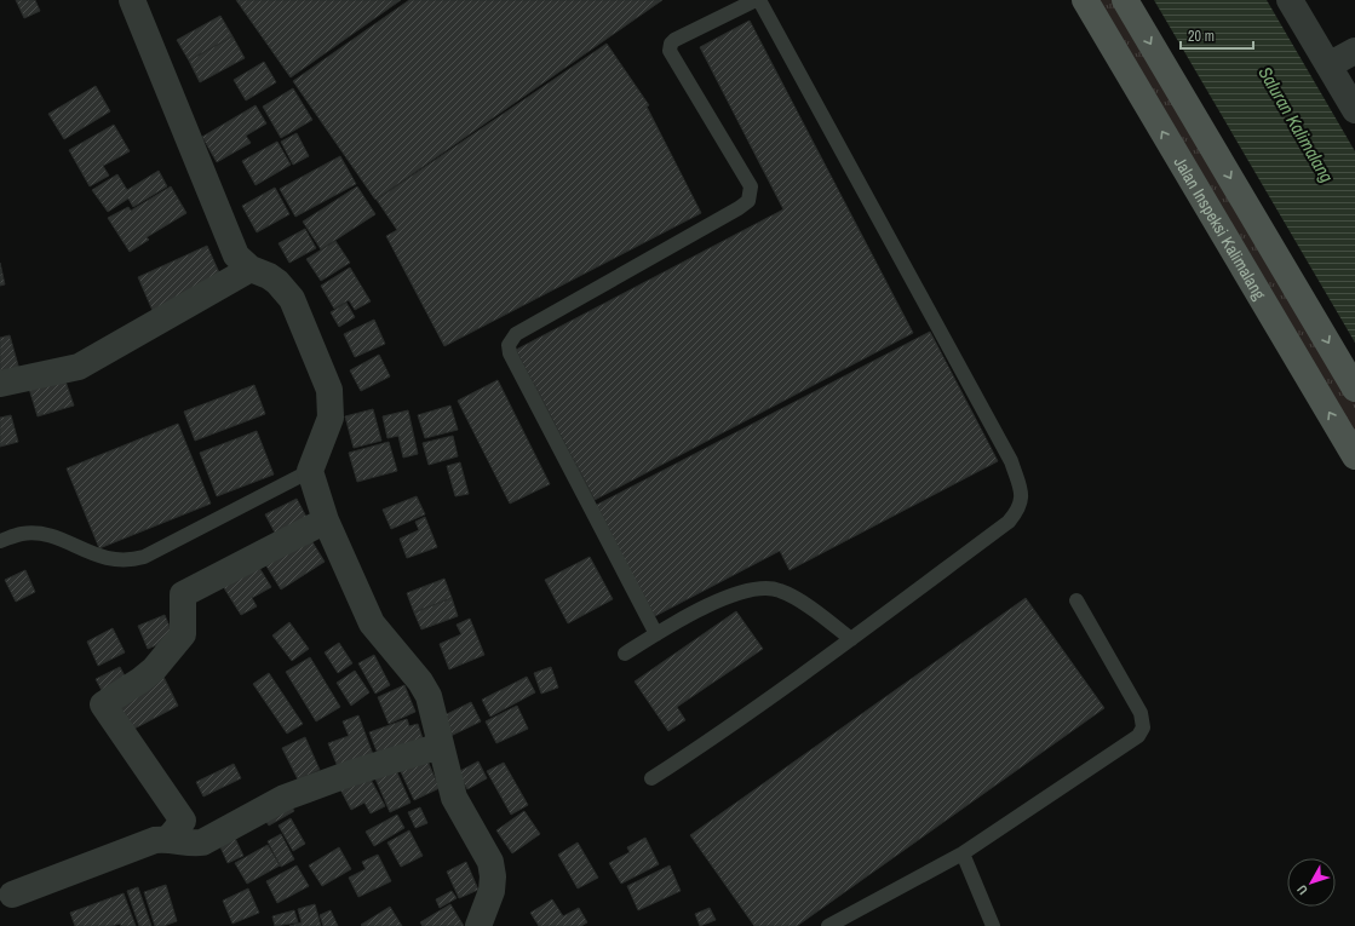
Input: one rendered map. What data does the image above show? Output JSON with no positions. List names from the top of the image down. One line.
{"streets":{"main road":["Jalan Inspeksi Kalimalang"]},"water":["Saluran Kalimalang"],"scale_bar":"20 m","north":"bottom left"}
